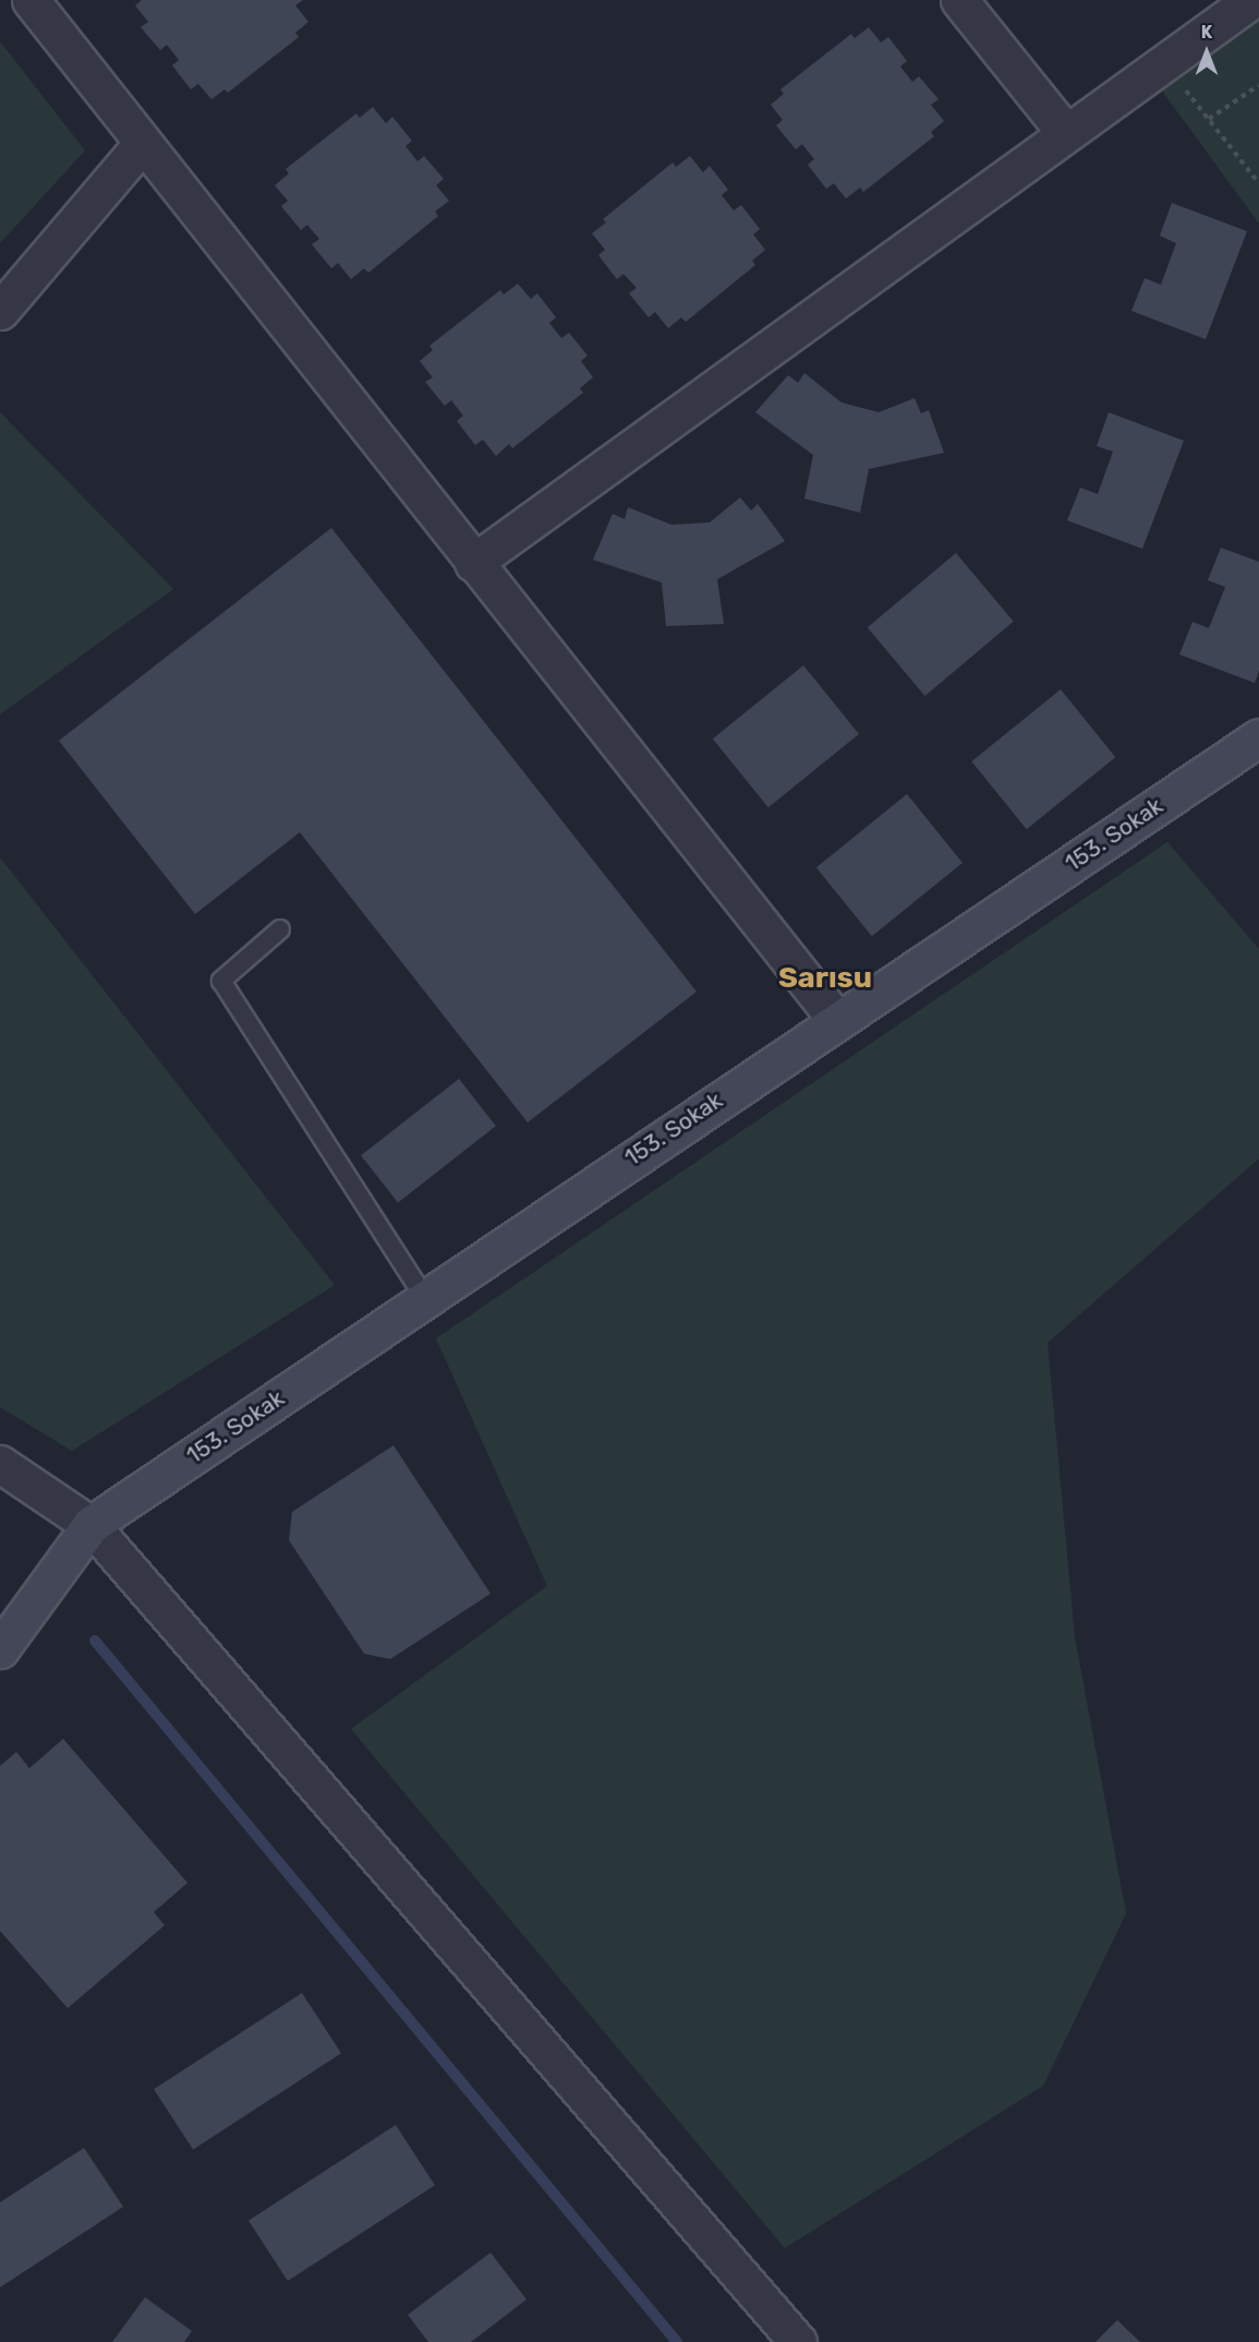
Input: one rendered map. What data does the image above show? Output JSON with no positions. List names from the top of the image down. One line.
{"streets":{"street":["153. Sokak"]},"districts":["Sarısu"],"north":"top"}
